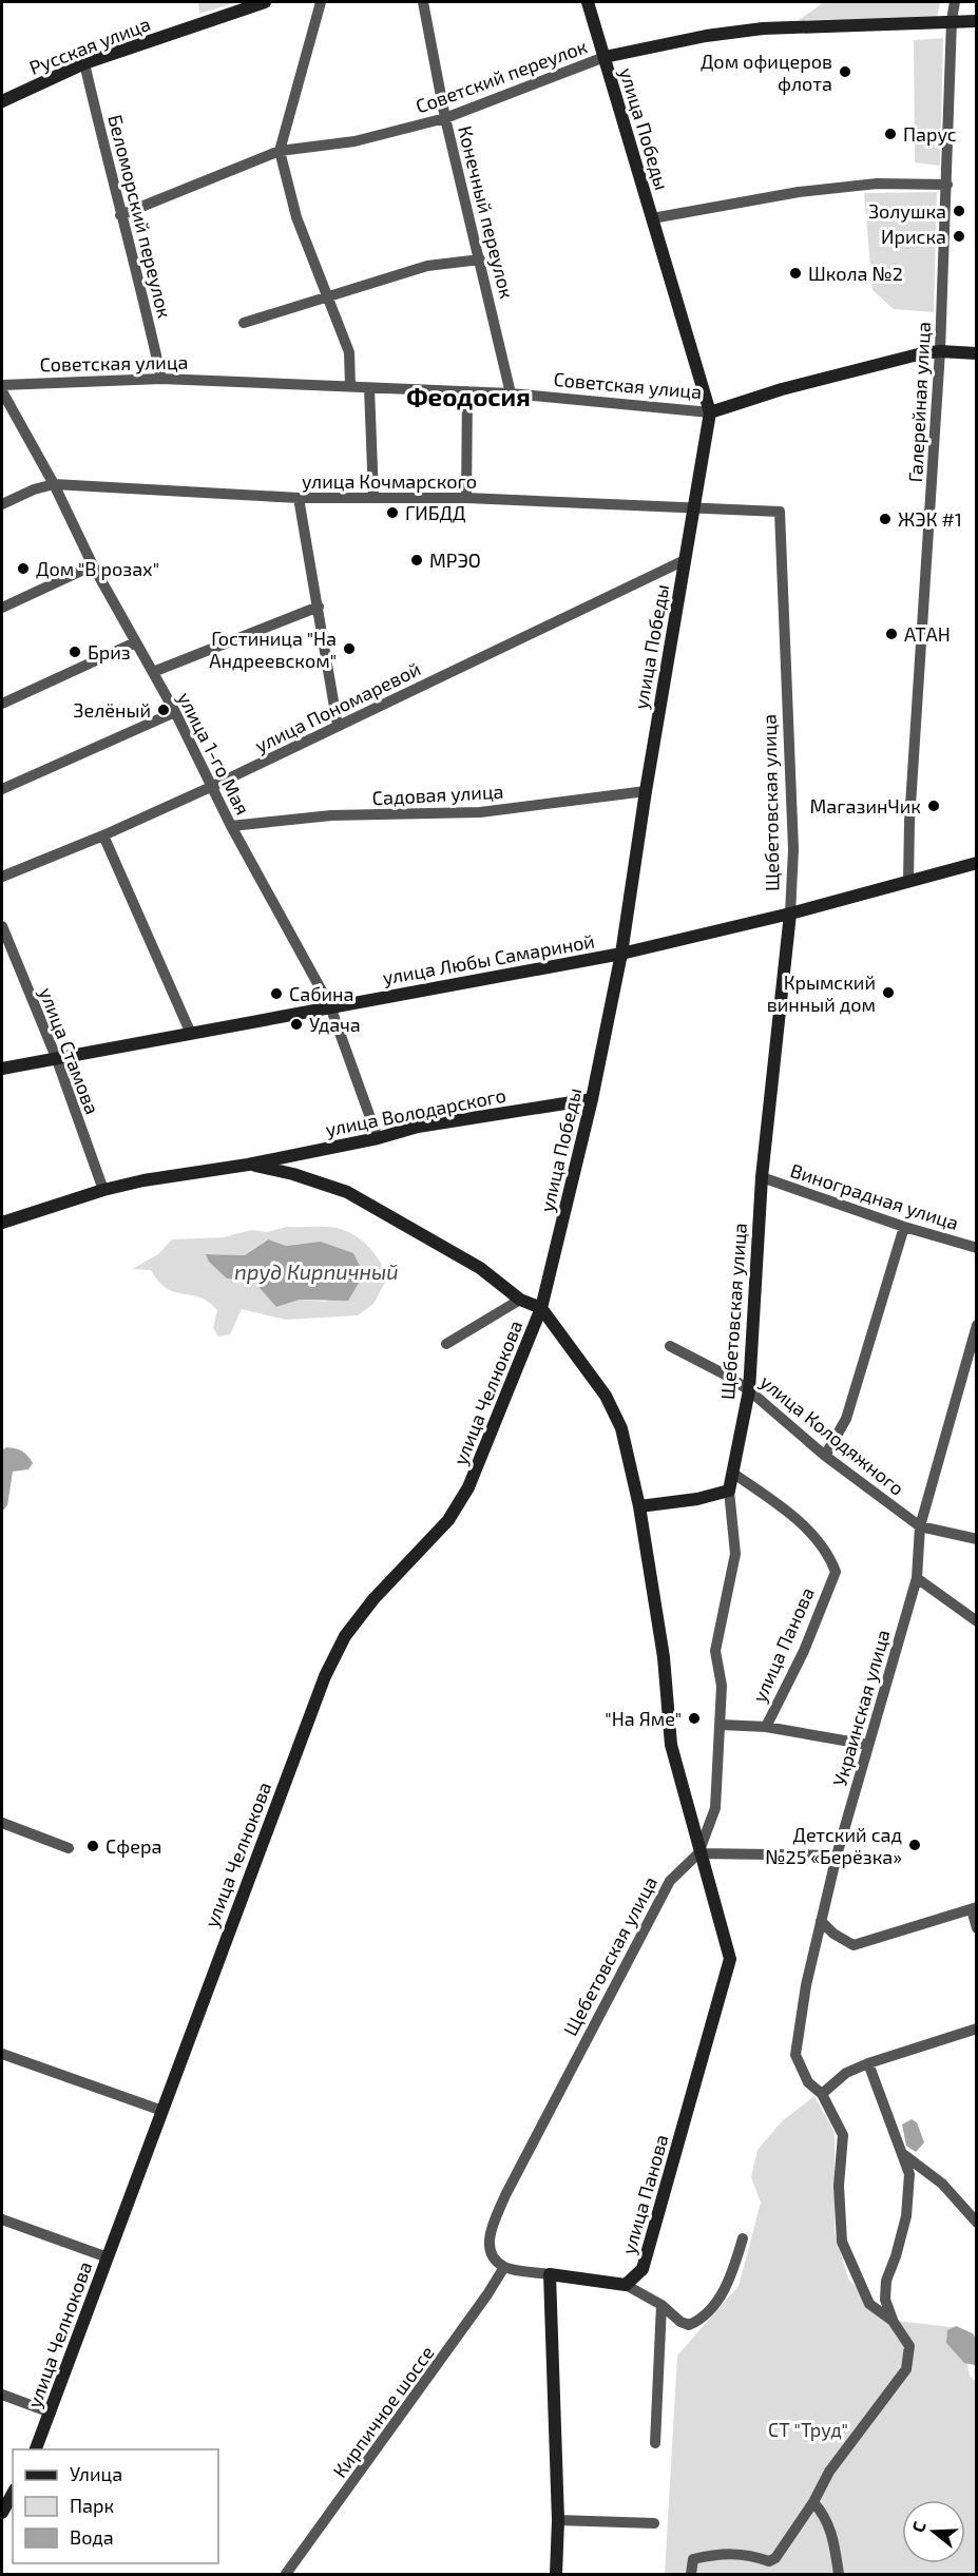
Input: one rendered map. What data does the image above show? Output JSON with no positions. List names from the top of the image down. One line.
{"streets":{"main road":["Русская улица","улица Победы","Советская улица","Щебетовская улица","улица Любы Самариной","улица Володарского","улица Челнокова","улица Панова"],"street":["Советский переулок","Конечный переулок","Беломорский переулок","Галерейная улица","улица Кочмарского","улица Пономаревой","улица 1-го Мая","Садовая улица","улица Стамова","Виноградная улица","улица Колодяжного","Украинская улица","Кирпичное шоссе"]},"crossings":[["Русская улица","Беломорский переулок"],["Советский переулок","улица Победы"],["Советский переулок","Конечный переулок"],["Советский переулок","Беломорский переулок"],["улица Победы","Советская улица"],["улица Победы","улица Кочмарского"],["улица Победы","улица Пономаревой"],["улица Победы","Садовая улица"],["улица Победы","улица Любы Самариной"],["улица Победы","улица Володарского"],["улица Победы","улица Челнокова"],["улица Победы","улица Панова"],["Конечный переулок","Советская улица"],["Беломорский переулок","Советская улица"],["Советская улица","Галерейная улица"],["Галерейная улица","улица Любы Самариной"],["улица Кочмарского","улица 1-го Мая"],["улица Кочмарского","Щебетовская улица"],["улица Пономаревой","улица 1-го Мая"],["улица 1-го Мая","Садовая улица"],["улица 1-го Мая","улица Любы Самариной"],["улица 1-го Мая","улица Володарского"],["Щебетовская улица","улица Любы Самариной"],["Щебетовская улица","Виноградная улица"],["Щебетовская улица","улица Колодяжного"],["Щебетовская улица","улица Панова"],["Щебетовская улица","Кирпичное шоссе"],["улица Любы Самариной","улица Стамова"],["улица Стамова","улица Володарского"],["улица Володарского","улица Челнокова"],["улица Володарского","улица Панова"],["улица Челнокова","улица Панова"],["улица Колодяжного","Украинская улица"]],"districts":["Феодосия"],"water":["пруд Кирпичный"],"parks":["СТ \"Труд\""],"places":["Дом офицеров флота","Парус","Золушка","Ириска","Школа №2","ГИБДД","ЖЭК #1","МРЭО","Дом \"В розах\"","АТАН","Гостиница \"На Андреевском\"","Бриз","Зелёный","МагазинЧик","Крымский винный дом","Сабина","Удача","\"На Яме\"","Детский сад №25 «Берёзка»","Сфера"],"legend":["Улица","Парк","Вода"],"north":"left"}
